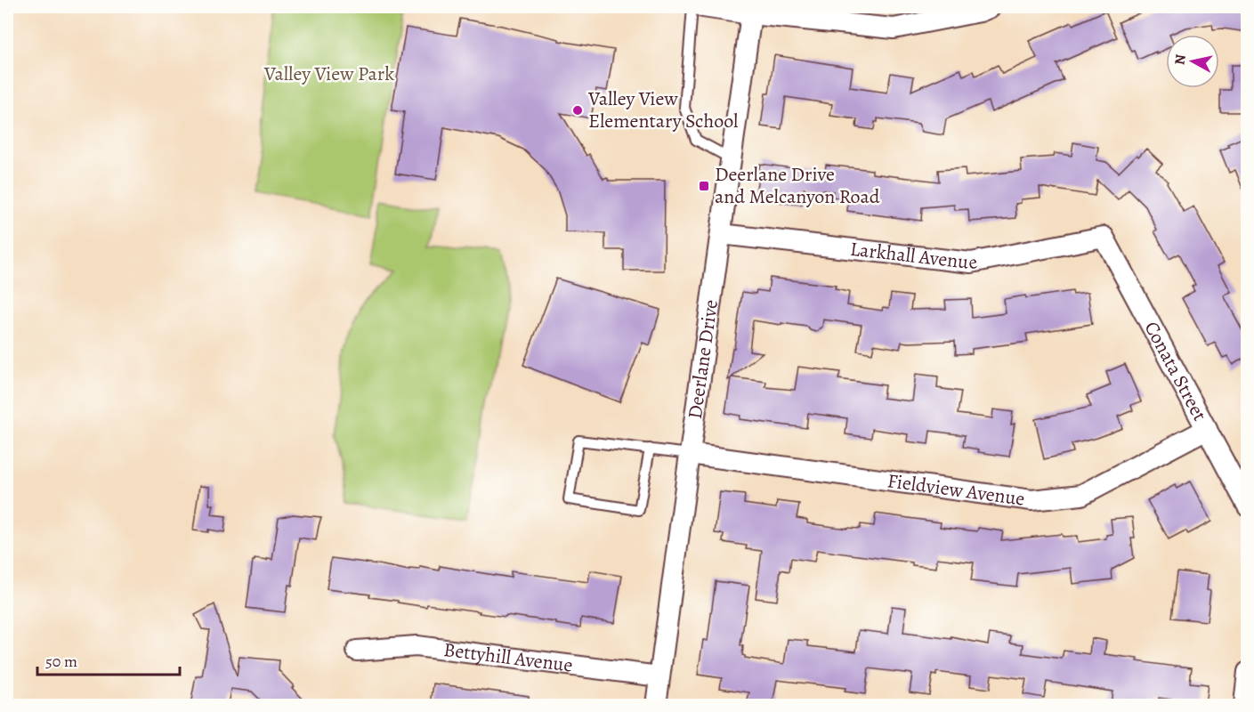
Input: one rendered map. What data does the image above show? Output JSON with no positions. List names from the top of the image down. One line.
{"streets":{"street":["Larkhall Avenue","Deerlane Drive","Conata Street","Fieldview Avenue","Bettyhill Avenue"]},"crossings":[["Larkhall Avenue","Deerlane Drive"],["Larkhall Avenue","Conata Street"],["Deerlane Drive","Fieldview Avenue"],["Deerlane Drive","Bettyhill Avenue"],["Conata Street","Fieldview Avenue"]],"parks":["Valley View Park"],"places":{"other":["Valley View Elementary School"],"transit":["Deerlane Drive and Melcanyon Road"]},"scale_bar":"50 m","north":"left"}
